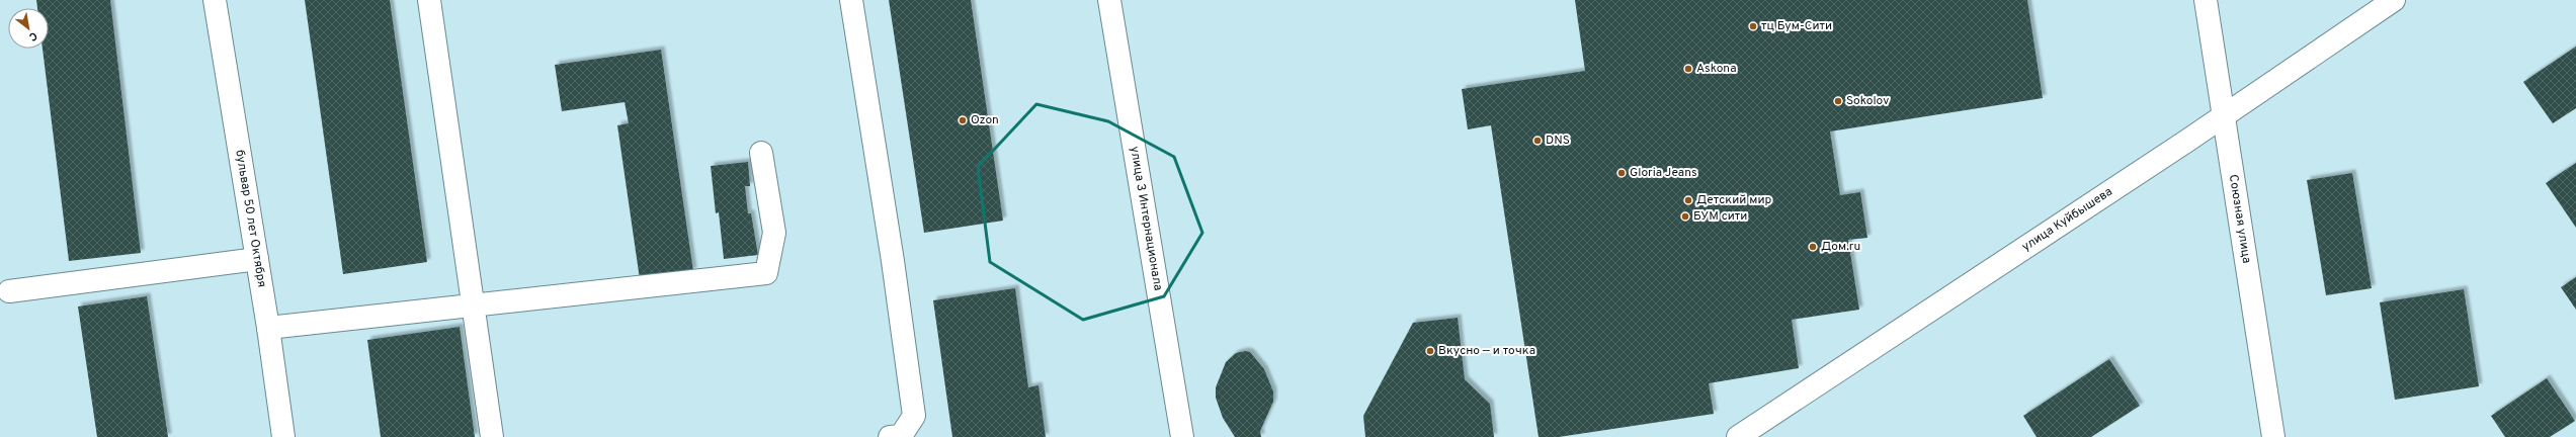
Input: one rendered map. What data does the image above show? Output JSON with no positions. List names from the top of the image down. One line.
{"streets":{"street":["бульвар 50 лет Октября","улица 3 Интернационала","Союзная улица","улица Куйбышева"]},"crossings":[["Союзная улица","улица Куйбышева"]],"places":["тц Бум-Сити","Askona","Sokolov","Ozon","DNS","Gloria Jeans","Детский мир","БУМ сити","Дом.ru","Вкусно — и точка"],"north":"bottom right"}
